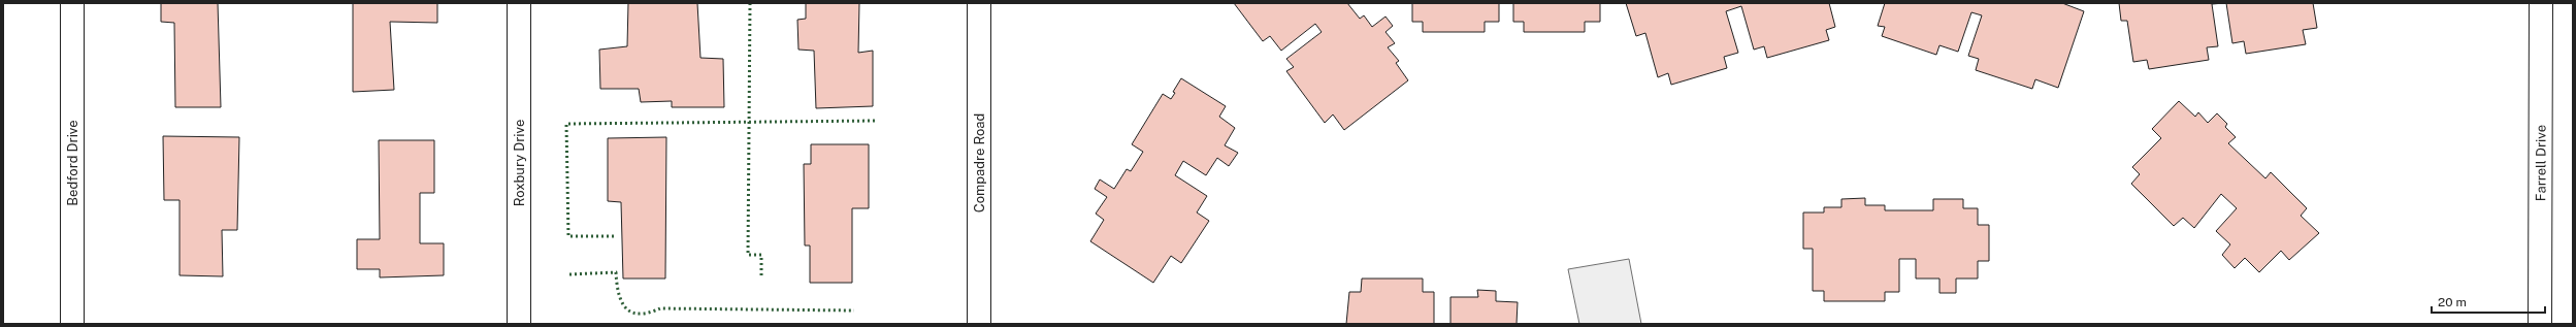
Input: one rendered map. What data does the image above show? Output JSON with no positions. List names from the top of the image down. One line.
{"streets":{"street":["Bedford Drive","Roxbury Drive","Compadre Road","Farrell Drive"]},"scale_bar":"20 m"}
